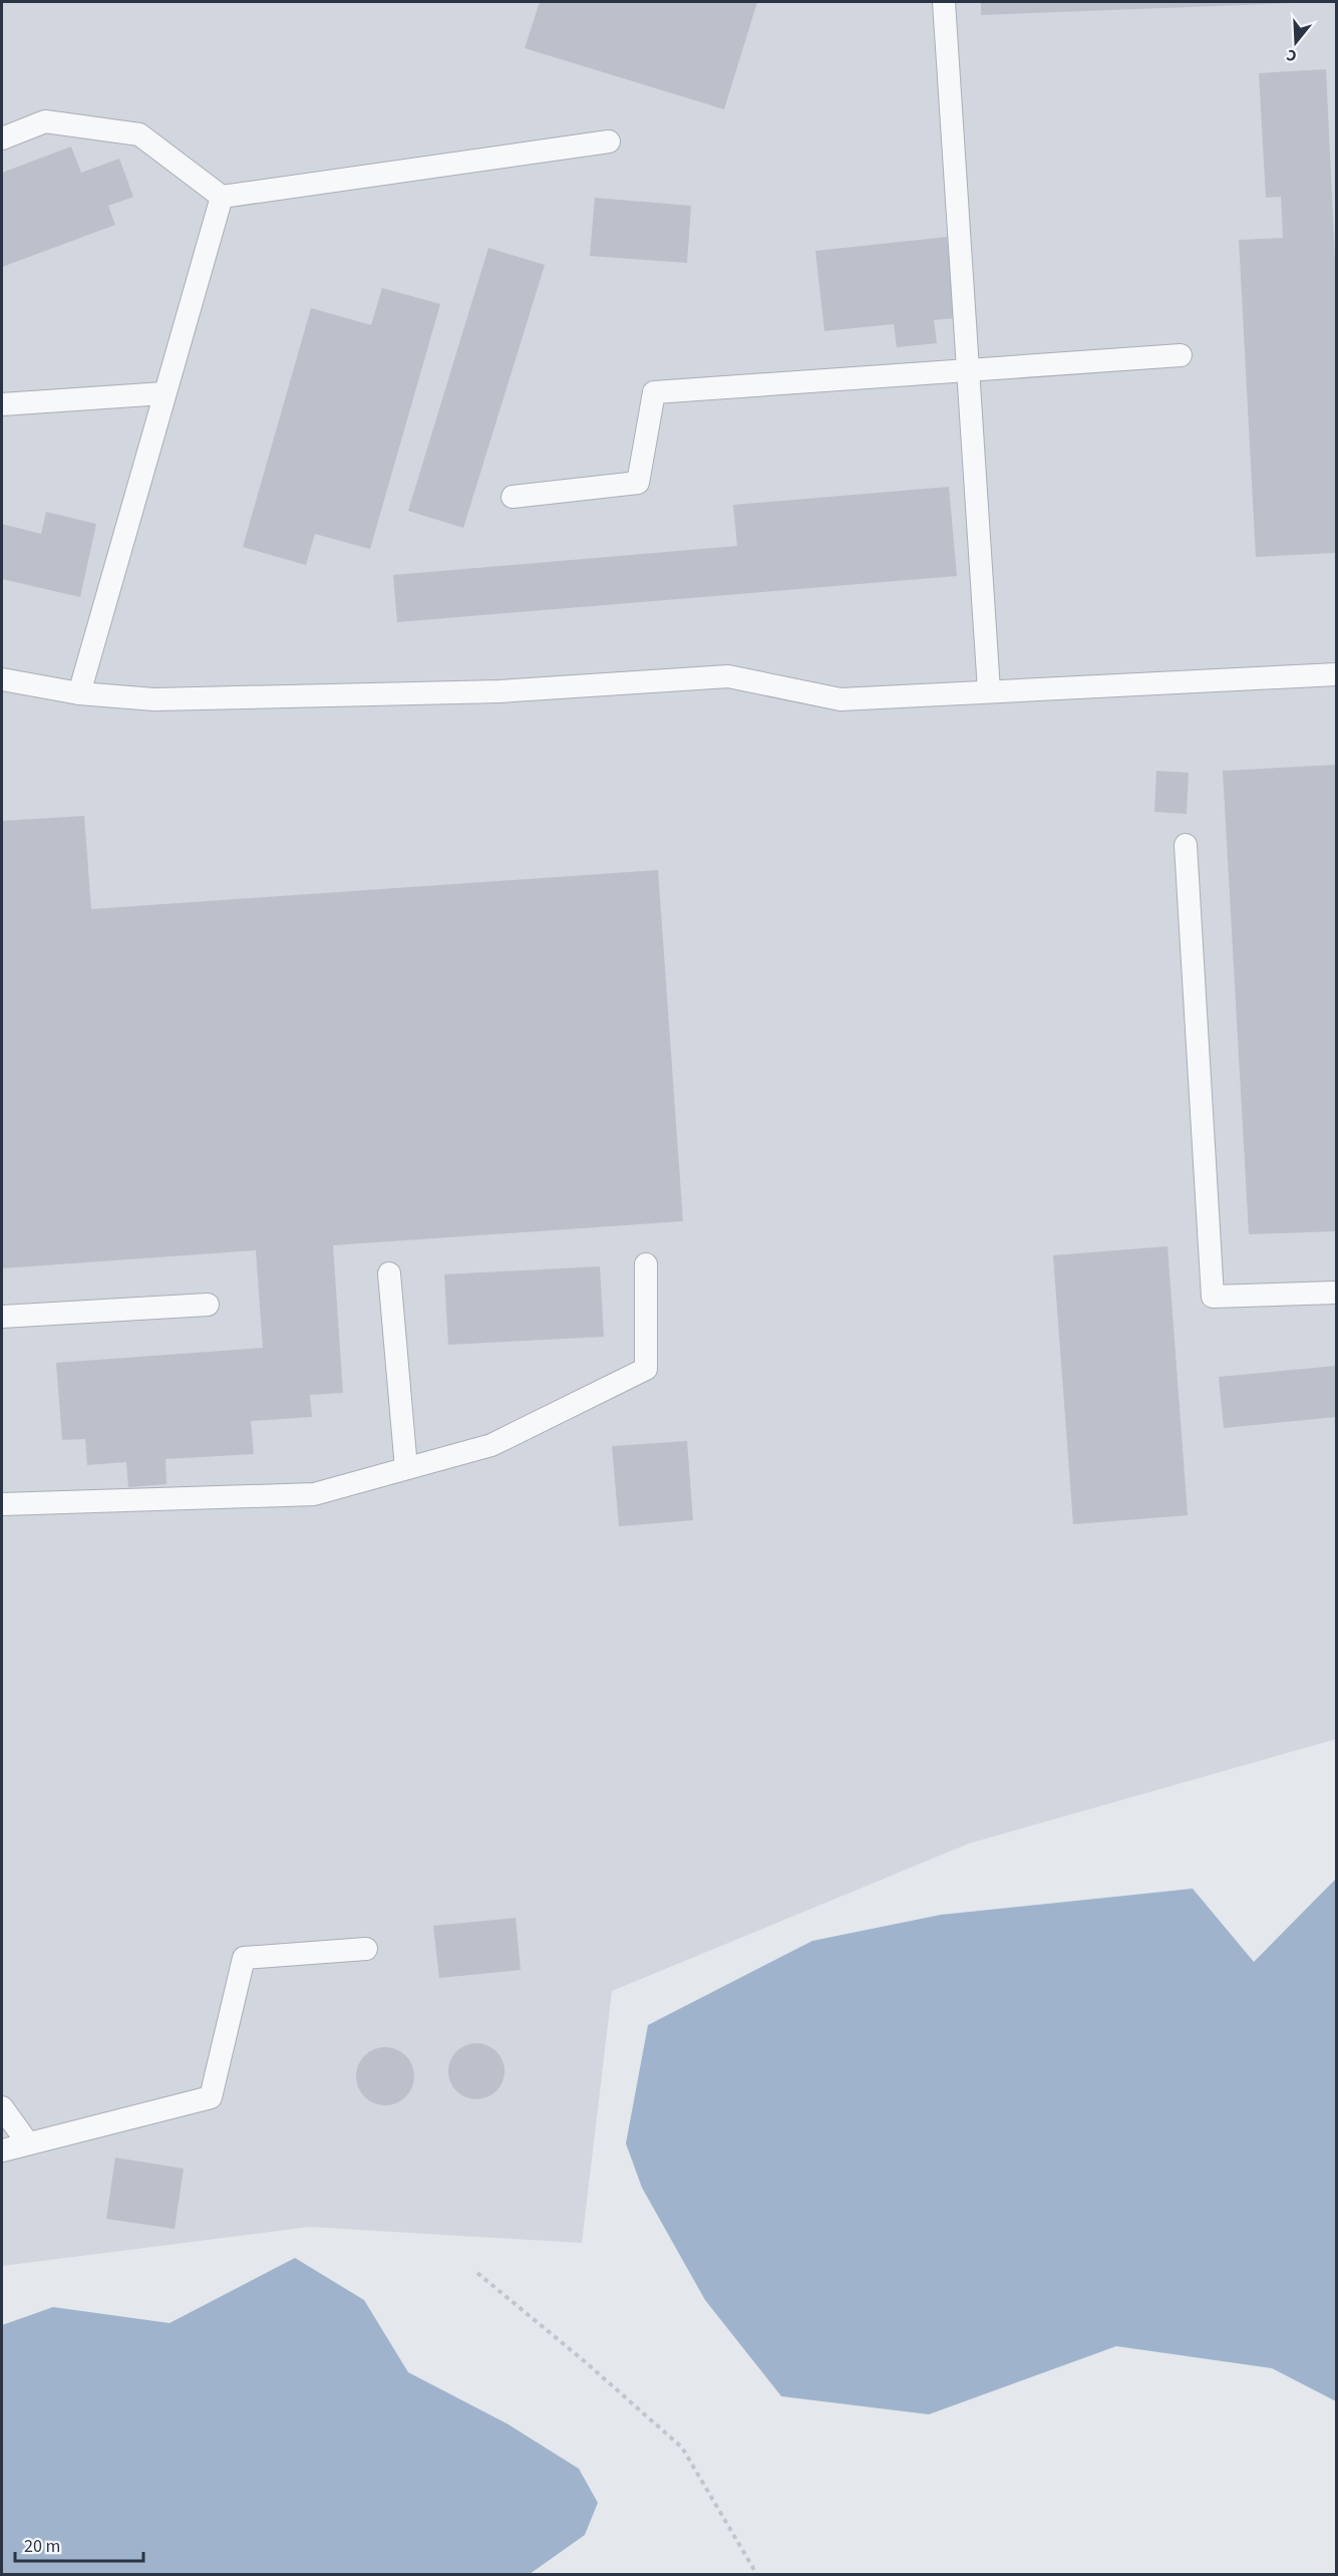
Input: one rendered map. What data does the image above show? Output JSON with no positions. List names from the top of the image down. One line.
{"scale_bar":"20 m","north":"bottom"}
